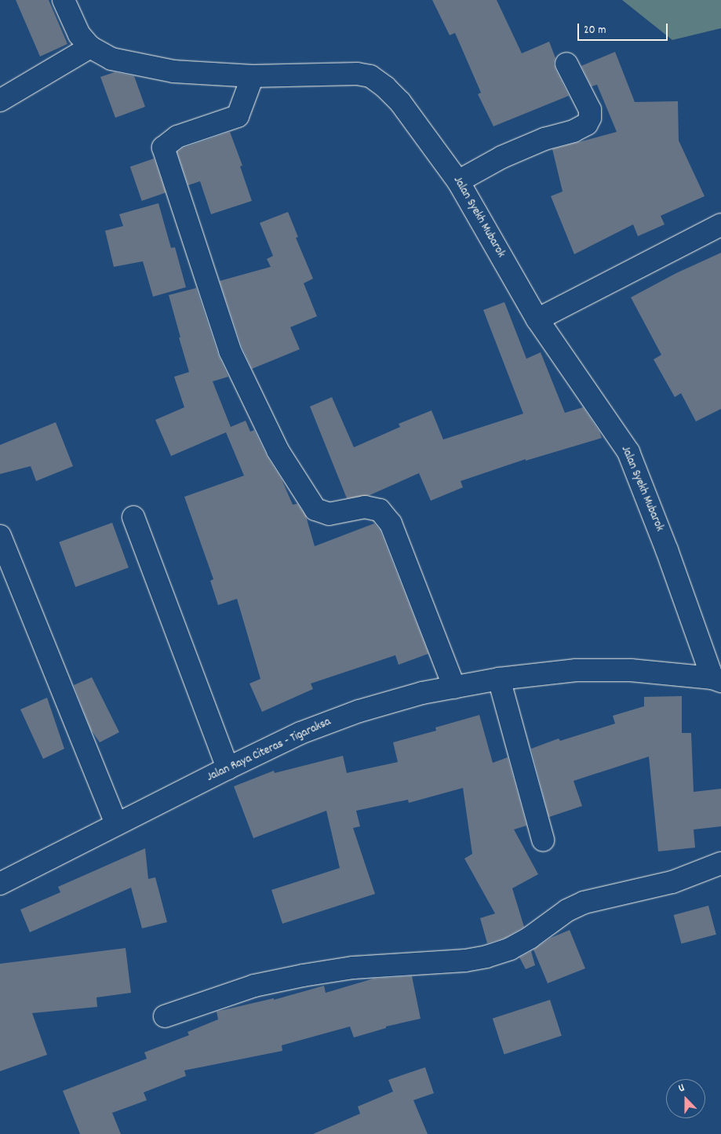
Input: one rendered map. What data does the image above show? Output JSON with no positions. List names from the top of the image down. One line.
{"streets":{"street":["Jalan Syekh Mubarok","Jalan Raya Citeras - Tigaraksa"]},"crossings":[["Jalan Syekh Mubarok","Jalan Raya Citeras - Tigaraksa"]],"scale_bar":"20 m","north":"top"}
